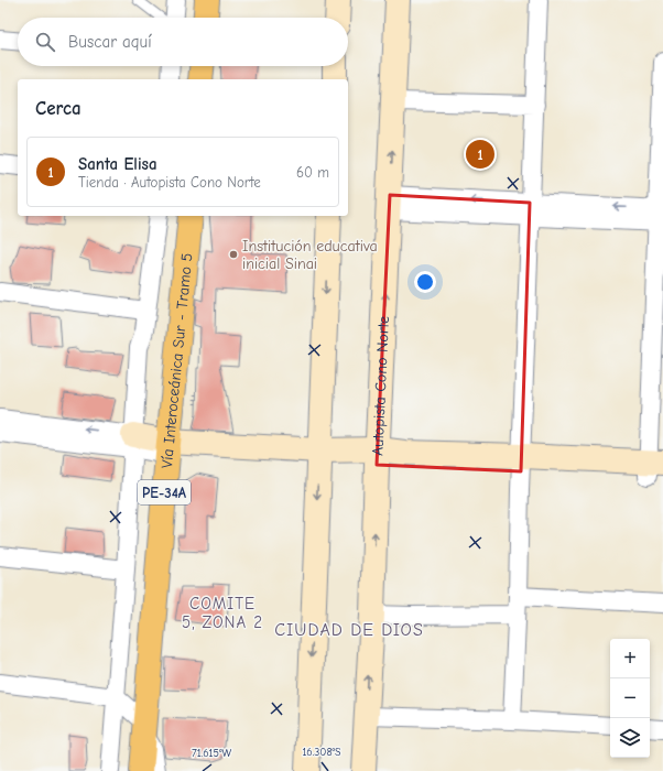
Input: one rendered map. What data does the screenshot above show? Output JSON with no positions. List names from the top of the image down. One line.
{"streets":{"highway":["Vía Interoceánica Sur - Tramo 5","PE-34A"],"main road":["Autopista Cono Norte"]},"districts":["COMITE 5, ZONA 2","CIUDAD DE DIOS"],"places":["Institución educativa inicial Sinai"],"page":{"search":"Buscar aquí","heading":"Cerca","list":[{"mark":"1","name":"Santa Elisa","note":"Tienda · Autopista Cono Norte","value":"60 m"}],"pins":"1","map_buttons":["+","−"]},"coordinates":["16.308°S","71.615°W"]}
